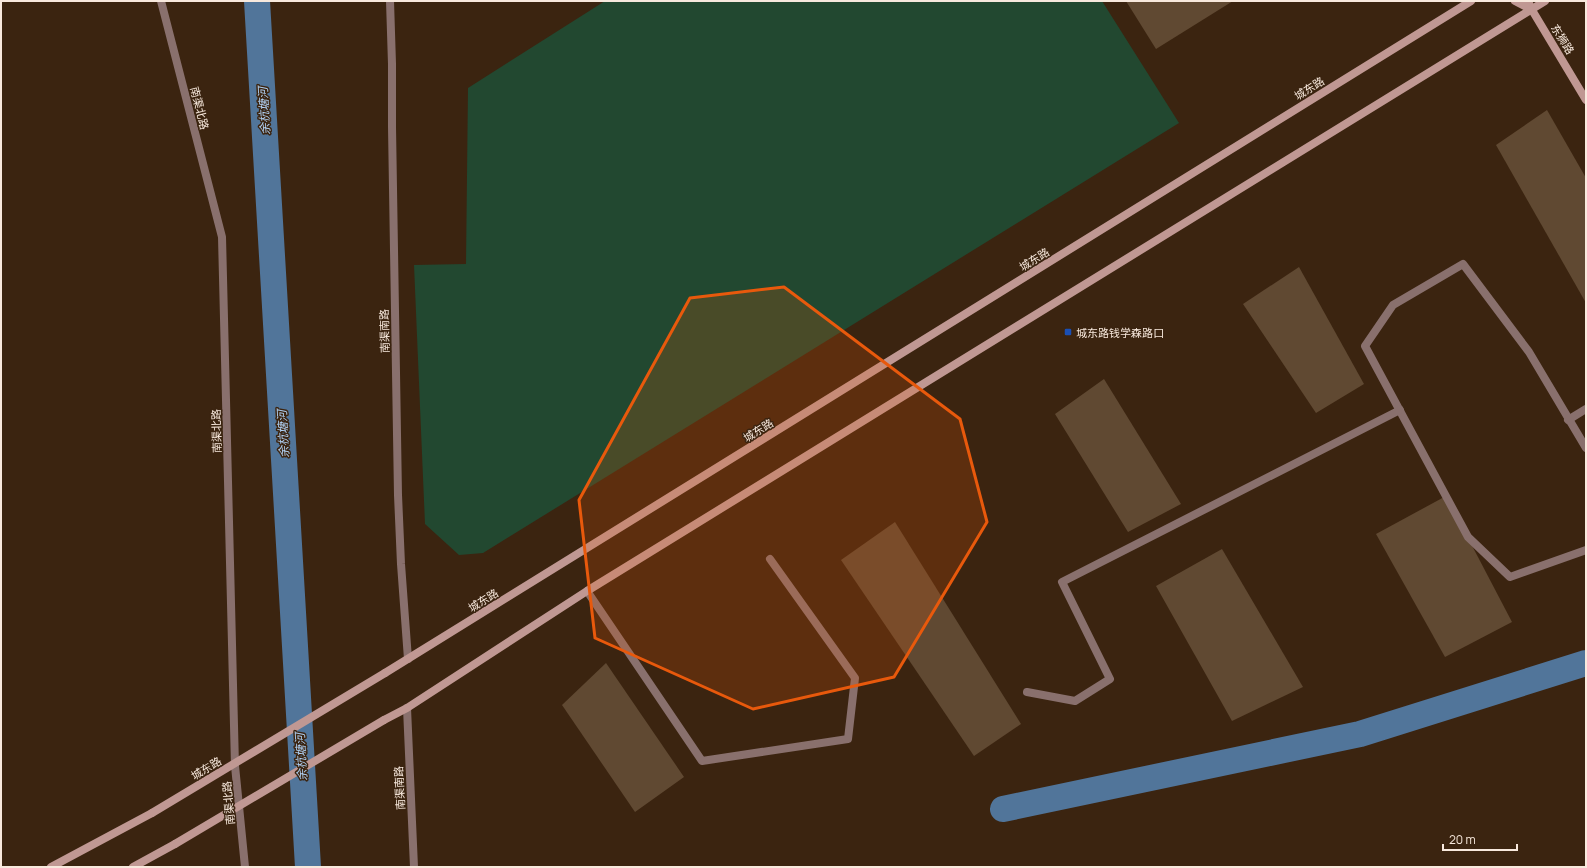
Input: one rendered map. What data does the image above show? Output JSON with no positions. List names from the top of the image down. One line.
{"streets":{"street":["东狮路","城东路","南渠北路","南渠南路"]},"crossings":[["城东路","南渠南路"]],"water":["余杭塘河"],"places":{"transit":["城东路钱学森路口"]},"scale_bar":"20 m"}
